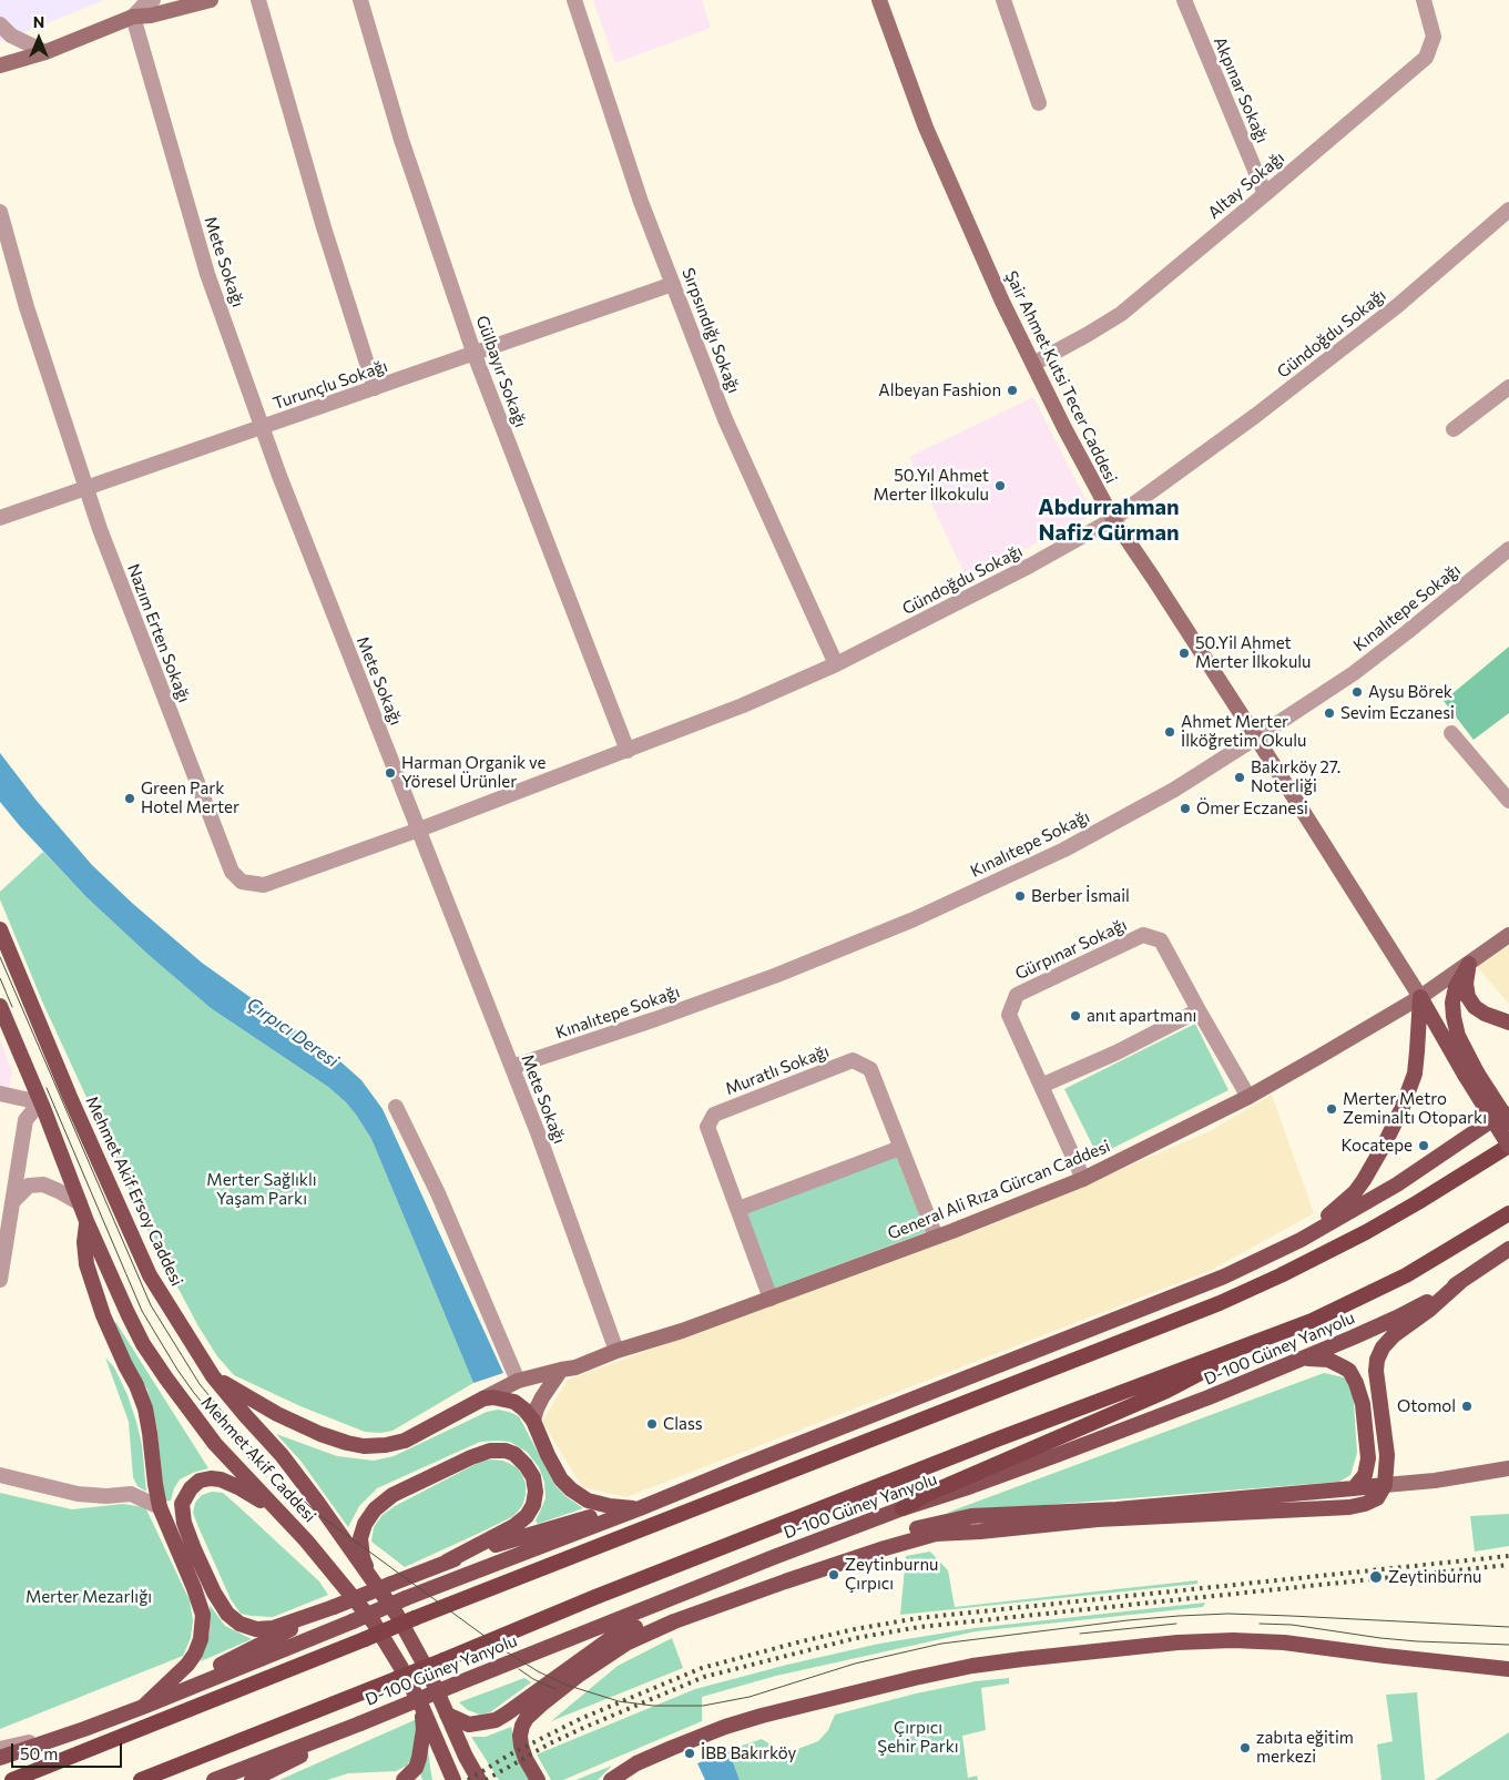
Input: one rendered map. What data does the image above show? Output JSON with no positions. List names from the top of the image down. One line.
{"streets":{"main road":["Şair Ahmet Kutsi Tecer Caddesi","General Ali Rıza Gürcan Caddesi","Mehmet Akif Ersoy Caddesi","D-100 Güney Yanyolu","Mehmet Akif Caddesi"],"street":["Akpınar Sokağı","Altay Sokağı","Mete Sokağı","Sırpsındığı Sokağı","Gündoğdu Sokağı","Gülbayır Sokağı","Turunçlu Sokağı","Kınalıtepe Sokağı","Nazım Erten Sokağı","Gürpınar Sokağı","Muratlı Sokağı"]},"crossings":[["Akpınar Sokağı","Altay Sokağı"],["Altay Sokağı","Şair Ahmet Kutsi Tecer Caddesi"],["Mete Sokağı","Gündoğdu Sokağı"],["Mete Sokağı","Turunçlu Sokağı"],["Mete Sokağı","Kınalıtepe Sokağı"],["Mete Sokağı","Nazım Erten Sokağı"],["Mete Sokağı","General Ali Rıza Gürcan Caddesi"],["Sırpsındığı Sokağı","Gündoğdu Sokağı"],["Sırpsındığı Sokağı","Turunçlu Sokağı"],["Gündoğdu Sokağı","Gülbayır Sokağı"],["Gündoğdu Sokağı","Şair Ahmet Kutsi Tecer Caddesi"],["Gündoğdu Sokağı","Nazım Erten Sokağı"],["Gülbayır Sokağı","Turunçlu Sokağı"],["Şair Ahmet Kutsi Tecer Caddesi","Kınalıtepe Sokağı"],["Şair Ahmet Kutsi Tecer Caddesi","General Ali Rıza Gürcan Caddesi"],["Turunçlu Sokağı","Nazım Erten Sokağı"],["Gürpınar Sokağı","General Ali Rıza Gürcan Caddesi"],["Muratlı Sokağı","General Ali Rıza Gürcan Caddesi"]],"districts":["Abdurrahman Nafiz Gürman"],"water":["Çırpıcı Deresi"],"parks":["Merter Sağlıklı Yaşam Parkı","Merter Mezarlığı","Çırpıcı Şehir Parkı"],"places":["Albeyan Fashion","50.Yıl Ahmet Merter İlkokulu","50.Yil Ahmet Merter İlkokulu","Aysu Börek","Sevim Eczanesi","Ahmet Merter İlköğretim Okulu","Harman Organik ve Yöresel Ürünler","Bakırköy 27. Noterliği","Green Park Hotel Merter","Ömer Eczanesi","Berber İsmail","anıt apartmanı","Merter Metro Zeminaltı Otoparkı","Kocatepe","Otomol","Class","Zeytinburnu Çırpıcı","Zeytinburnu","zabıta eğitim merkezi","İBB Bakırköy"],"scale_bar":"50 m","north":"top"}
